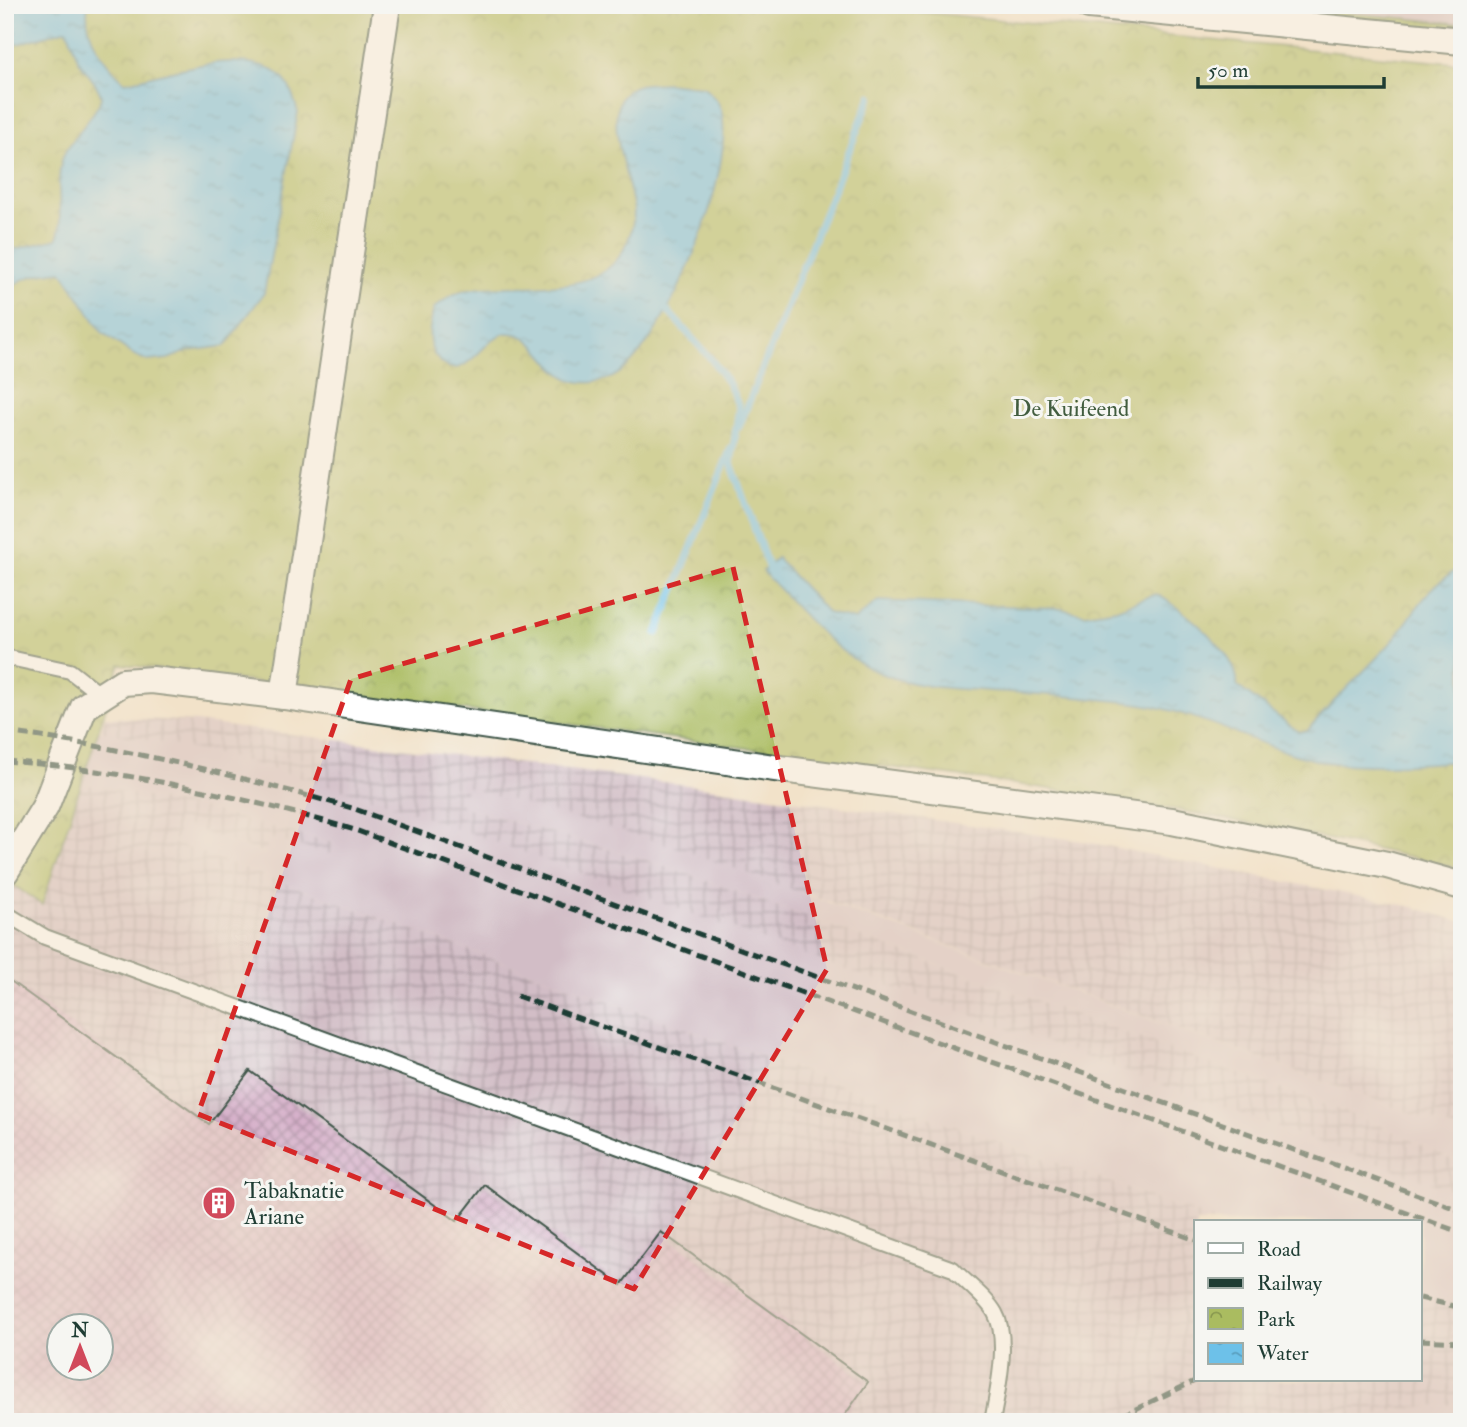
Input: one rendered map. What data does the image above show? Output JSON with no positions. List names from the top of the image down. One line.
{"parks":["De Kuifeend"],"places":{"building":["Tabaknatie Ariane"]},"legend":["Road","Railway","Park","Water"],"scale_bar":"50 m","north":"top"}
